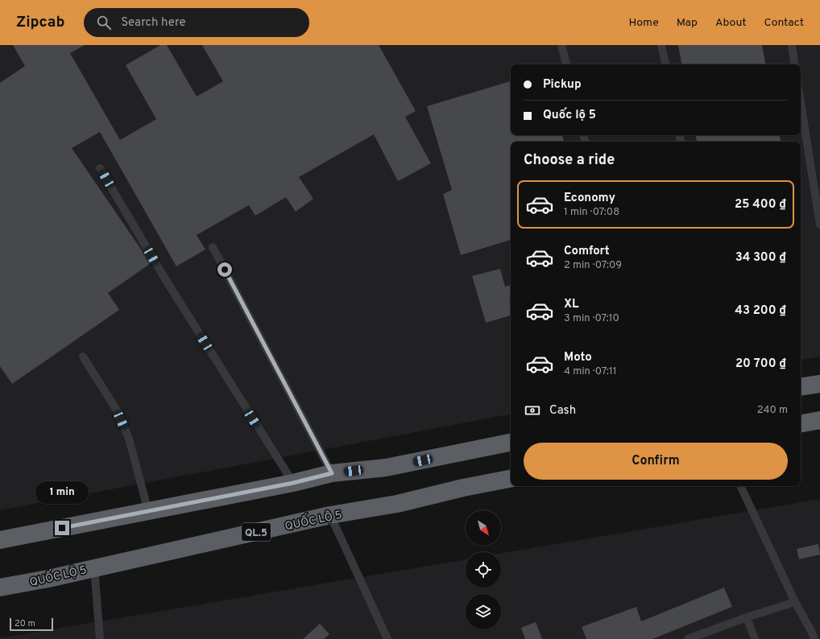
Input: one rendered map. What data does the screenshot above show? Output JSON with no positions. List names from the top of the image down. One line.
{"streets":{"highway":["QUỐC LỘ 5","QL.5"]},"scale_bar":"20 m","north":"bottom right","page":{"header":"Zipcab","search":"Search here","nav":["Home","Map","About","Contact"],"banner":["Pickup","Quốc lộ 5"],"heading":"Choose a ride","list":[{"name":"Economy","note":"1 min · 07:08","value":"25 400 ₫"},{"name":"Comfort","note":"2 min · 07:09","value":"34 300 ₫"},{"name":"XL","note":"3 min · 07:10","value":"43 200 ₫"},{"name":"Moto","note":"4 min · 07:11","value":"20 700 ₫"}],"pay":["Cash","240 m"],"buttons":"Confirm","bubble":"1 min","scale":"20 m"}}
